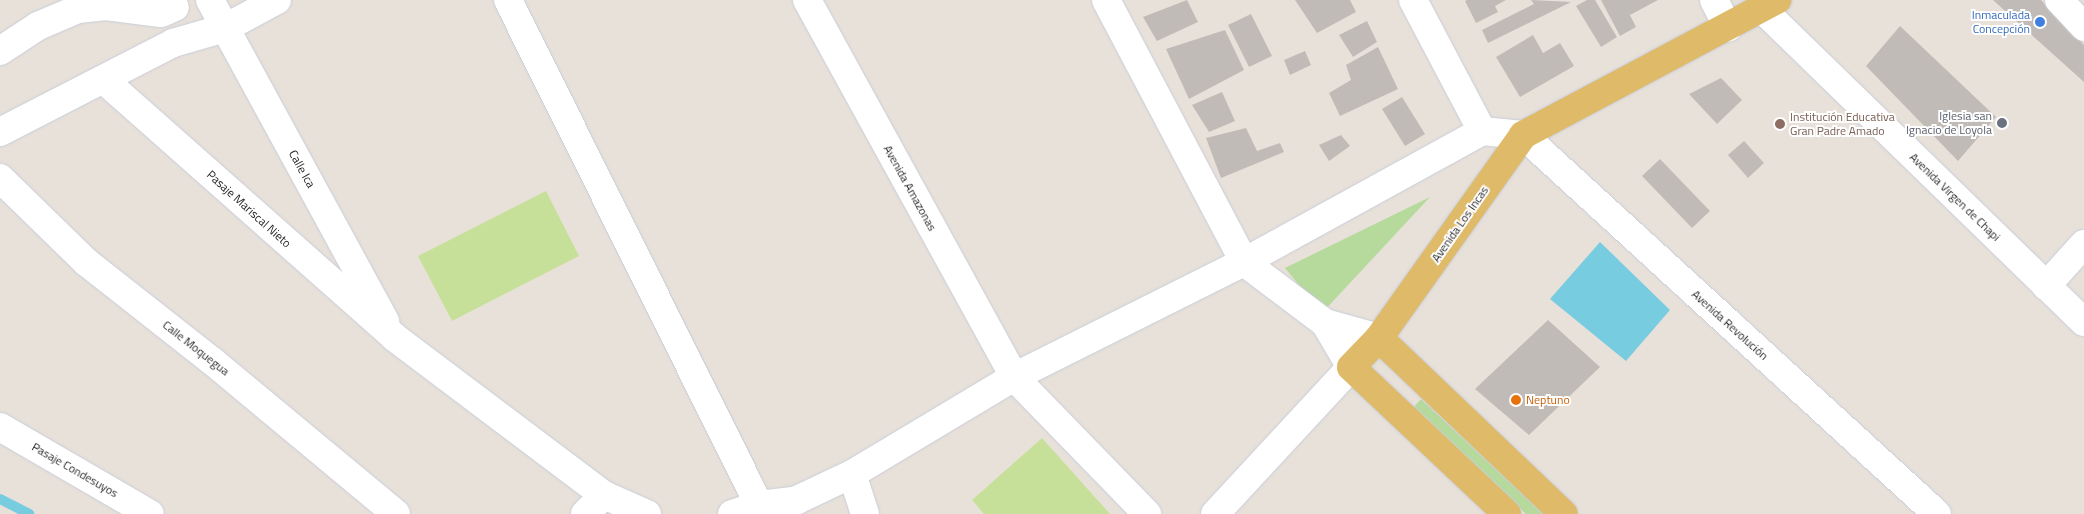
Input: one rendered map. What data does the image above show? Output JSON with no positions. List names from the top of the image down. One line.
{"streets":{"main road":["Avenida Los Incas"],"street":["Calle Ica","Avenida Amazonas","Avenida Virgen de Chapi","Pasaje Mariscal Nieto","Avenida Revolución","Calle Moquegua","Pasaje Condesuyos"]},"crossings":[["Calle Ica","Pasaje Mariscal Nieto"],["Avenida Virgen de Chapi","Avenida Los Incas"],["Avenida Los Incas","Avenida Revolución"]],"places":["Inmaculada Concepción","Iglesia san Ignacio de Loyola","Institución Educativa Gran Padre Amado","Neptuno"]}
